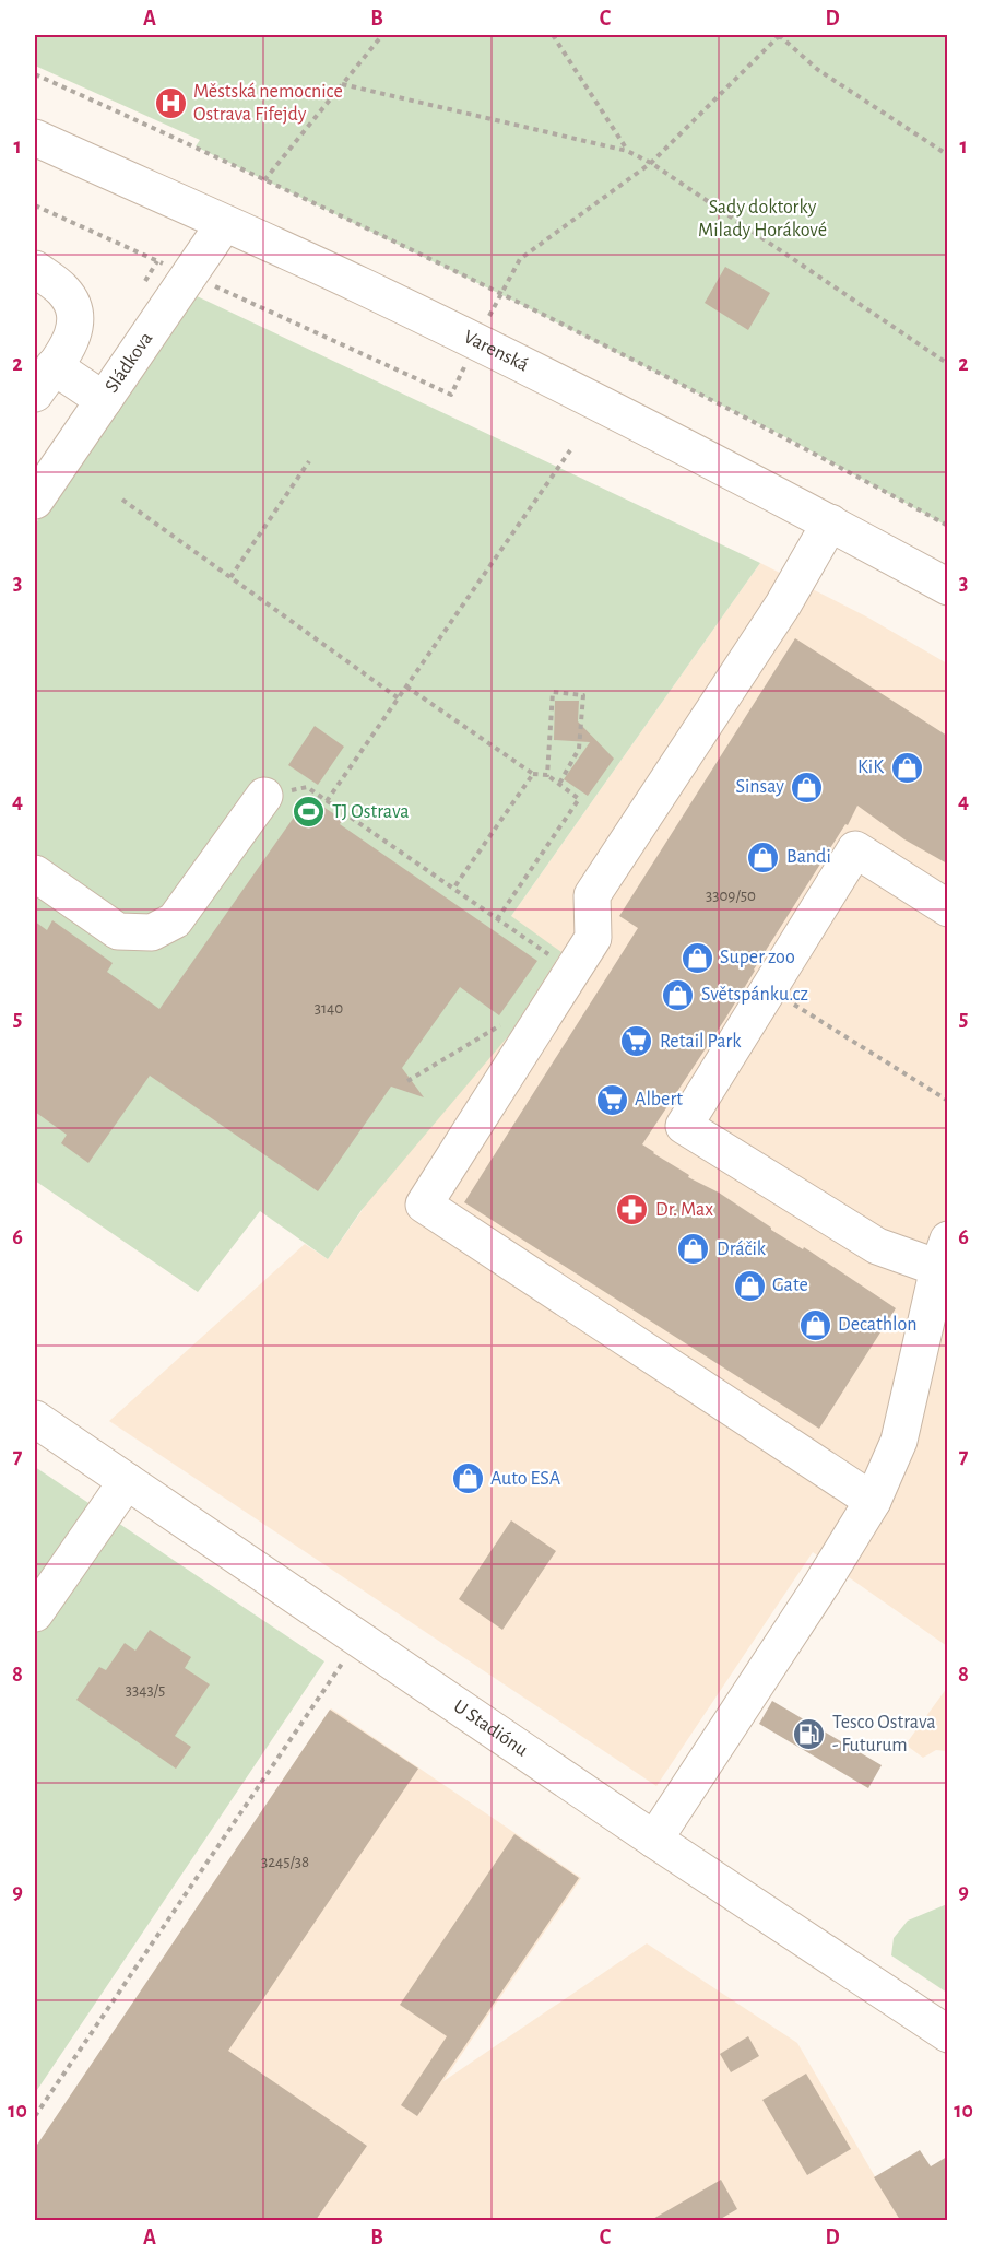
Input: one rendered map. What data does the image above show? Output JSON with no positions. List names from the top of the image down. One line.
{"streets":{"street":["Varenská","Sládkova","U Stadiónu"]},"crossings":[["Varenská","Sládkova"]],"parks":["Sady doktorky Milady Horákové"],"places":{"hospital":["Městská nemocnice Ostrava Fifejdy"],"shop":["KiK","Sinsay","Bandi","Super zoo","Světspánku.cz","Dráčik","Gate","Decathlon","Auto ESA"],"sports":["TJ Ostrava"],"supermarket":["Retail Park","Albert"],"pharmacy":["Dr. Max"],"fuel station":["Tesco Ostrava - Futurum"]},"house_numbers":["3309/50","3140","3343/5","3245/38"],"grid":{"columns":["A","B","C","D"],"rows":["1","2","3","4","5","6","7","8","9","10"]}}
